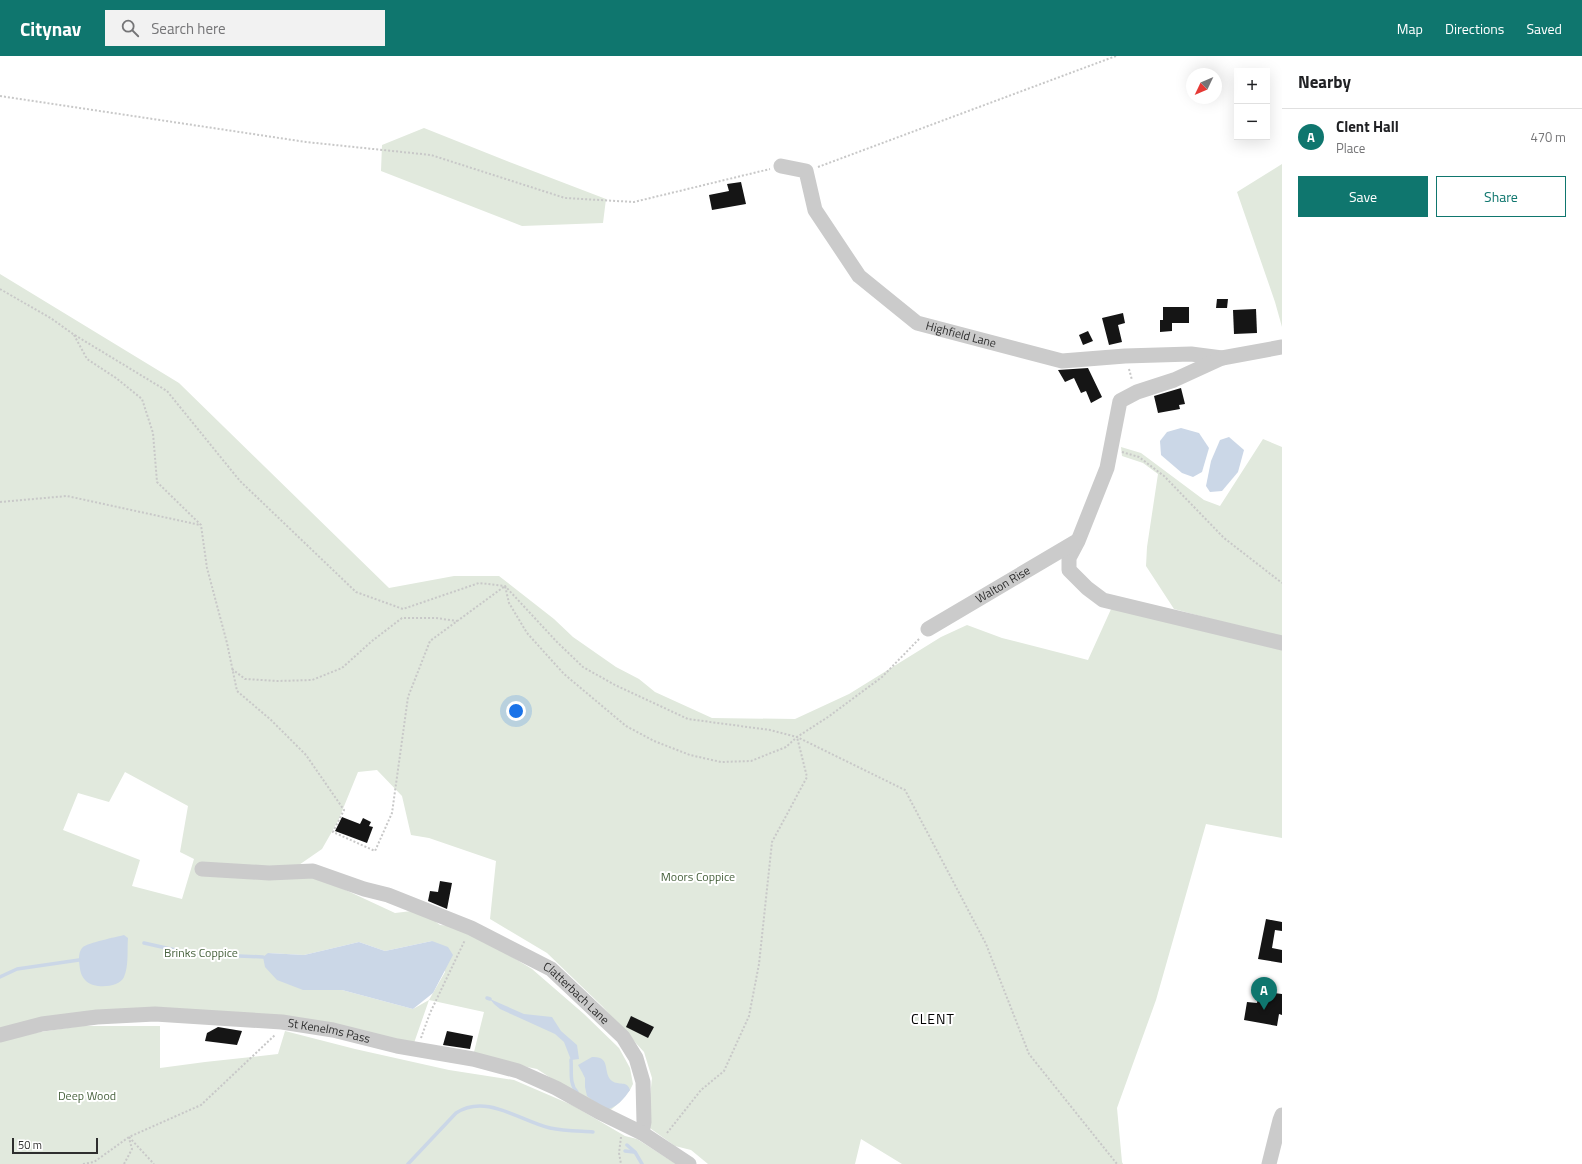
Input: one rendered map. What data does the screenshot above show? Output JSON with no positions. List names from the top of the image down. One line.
{"streets":{"street":["Highfield Lane","Walton Rise","Clatterbach Lane","St Kenelms Pass"]},"crossings":[["Clatterbach Lane","St Kenelms Pass"]],"districts":["CLENT"],"parks":["Moors Coppice","Brinks Coppice","Deep Wood"],"scale_bar":"50 m","north":"bottom left","page":{"header":"Citynav","search":"Search here","nav":["Map","Directions","Saved"],"heading":"Nearby","map_buttons":["+","−"],"list":[{"mark":"A","name":"Clent Hall","note":"Place","value":"470 m"}],"buttons":["Save","Share"],"pins":"A","scale":"50 m"}}
